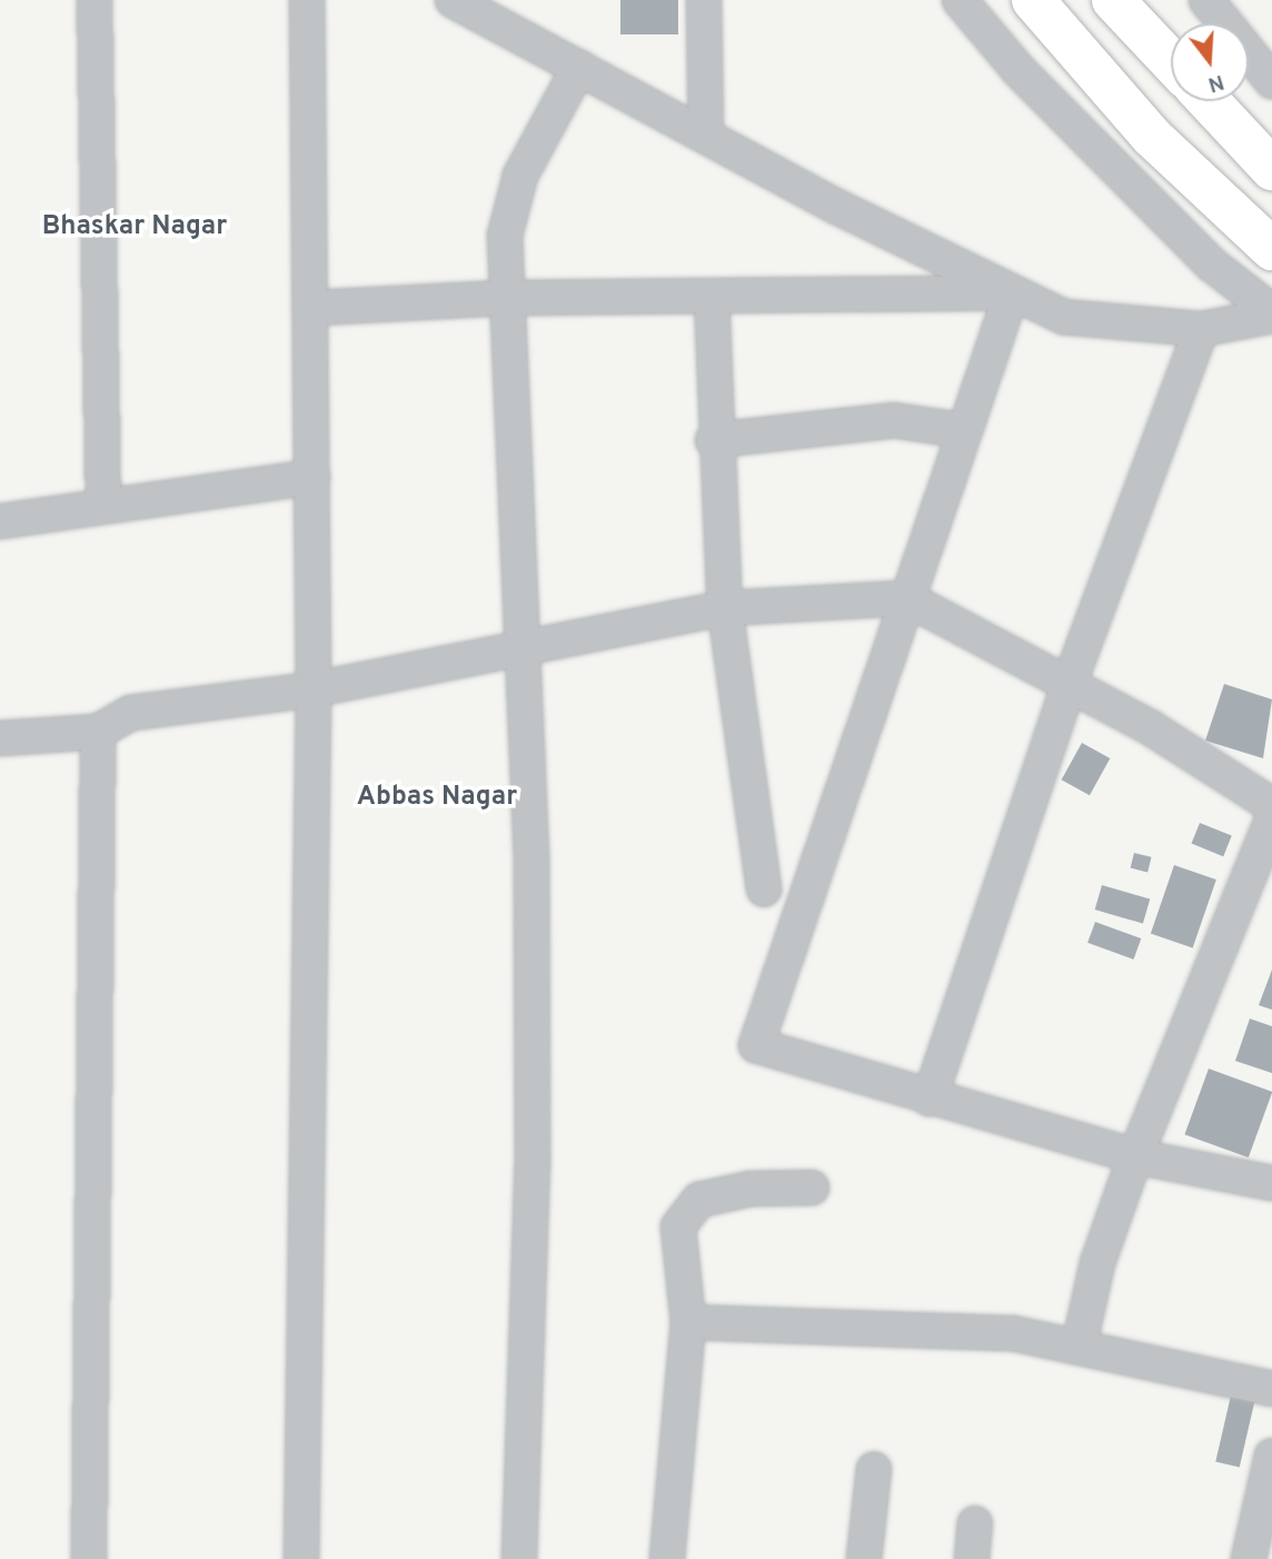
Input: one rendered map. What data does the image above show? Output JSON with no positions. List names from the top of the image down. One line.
{"districts":["Bhaskar Nagar","Abbas Nagar"],"north":"bottom"}
